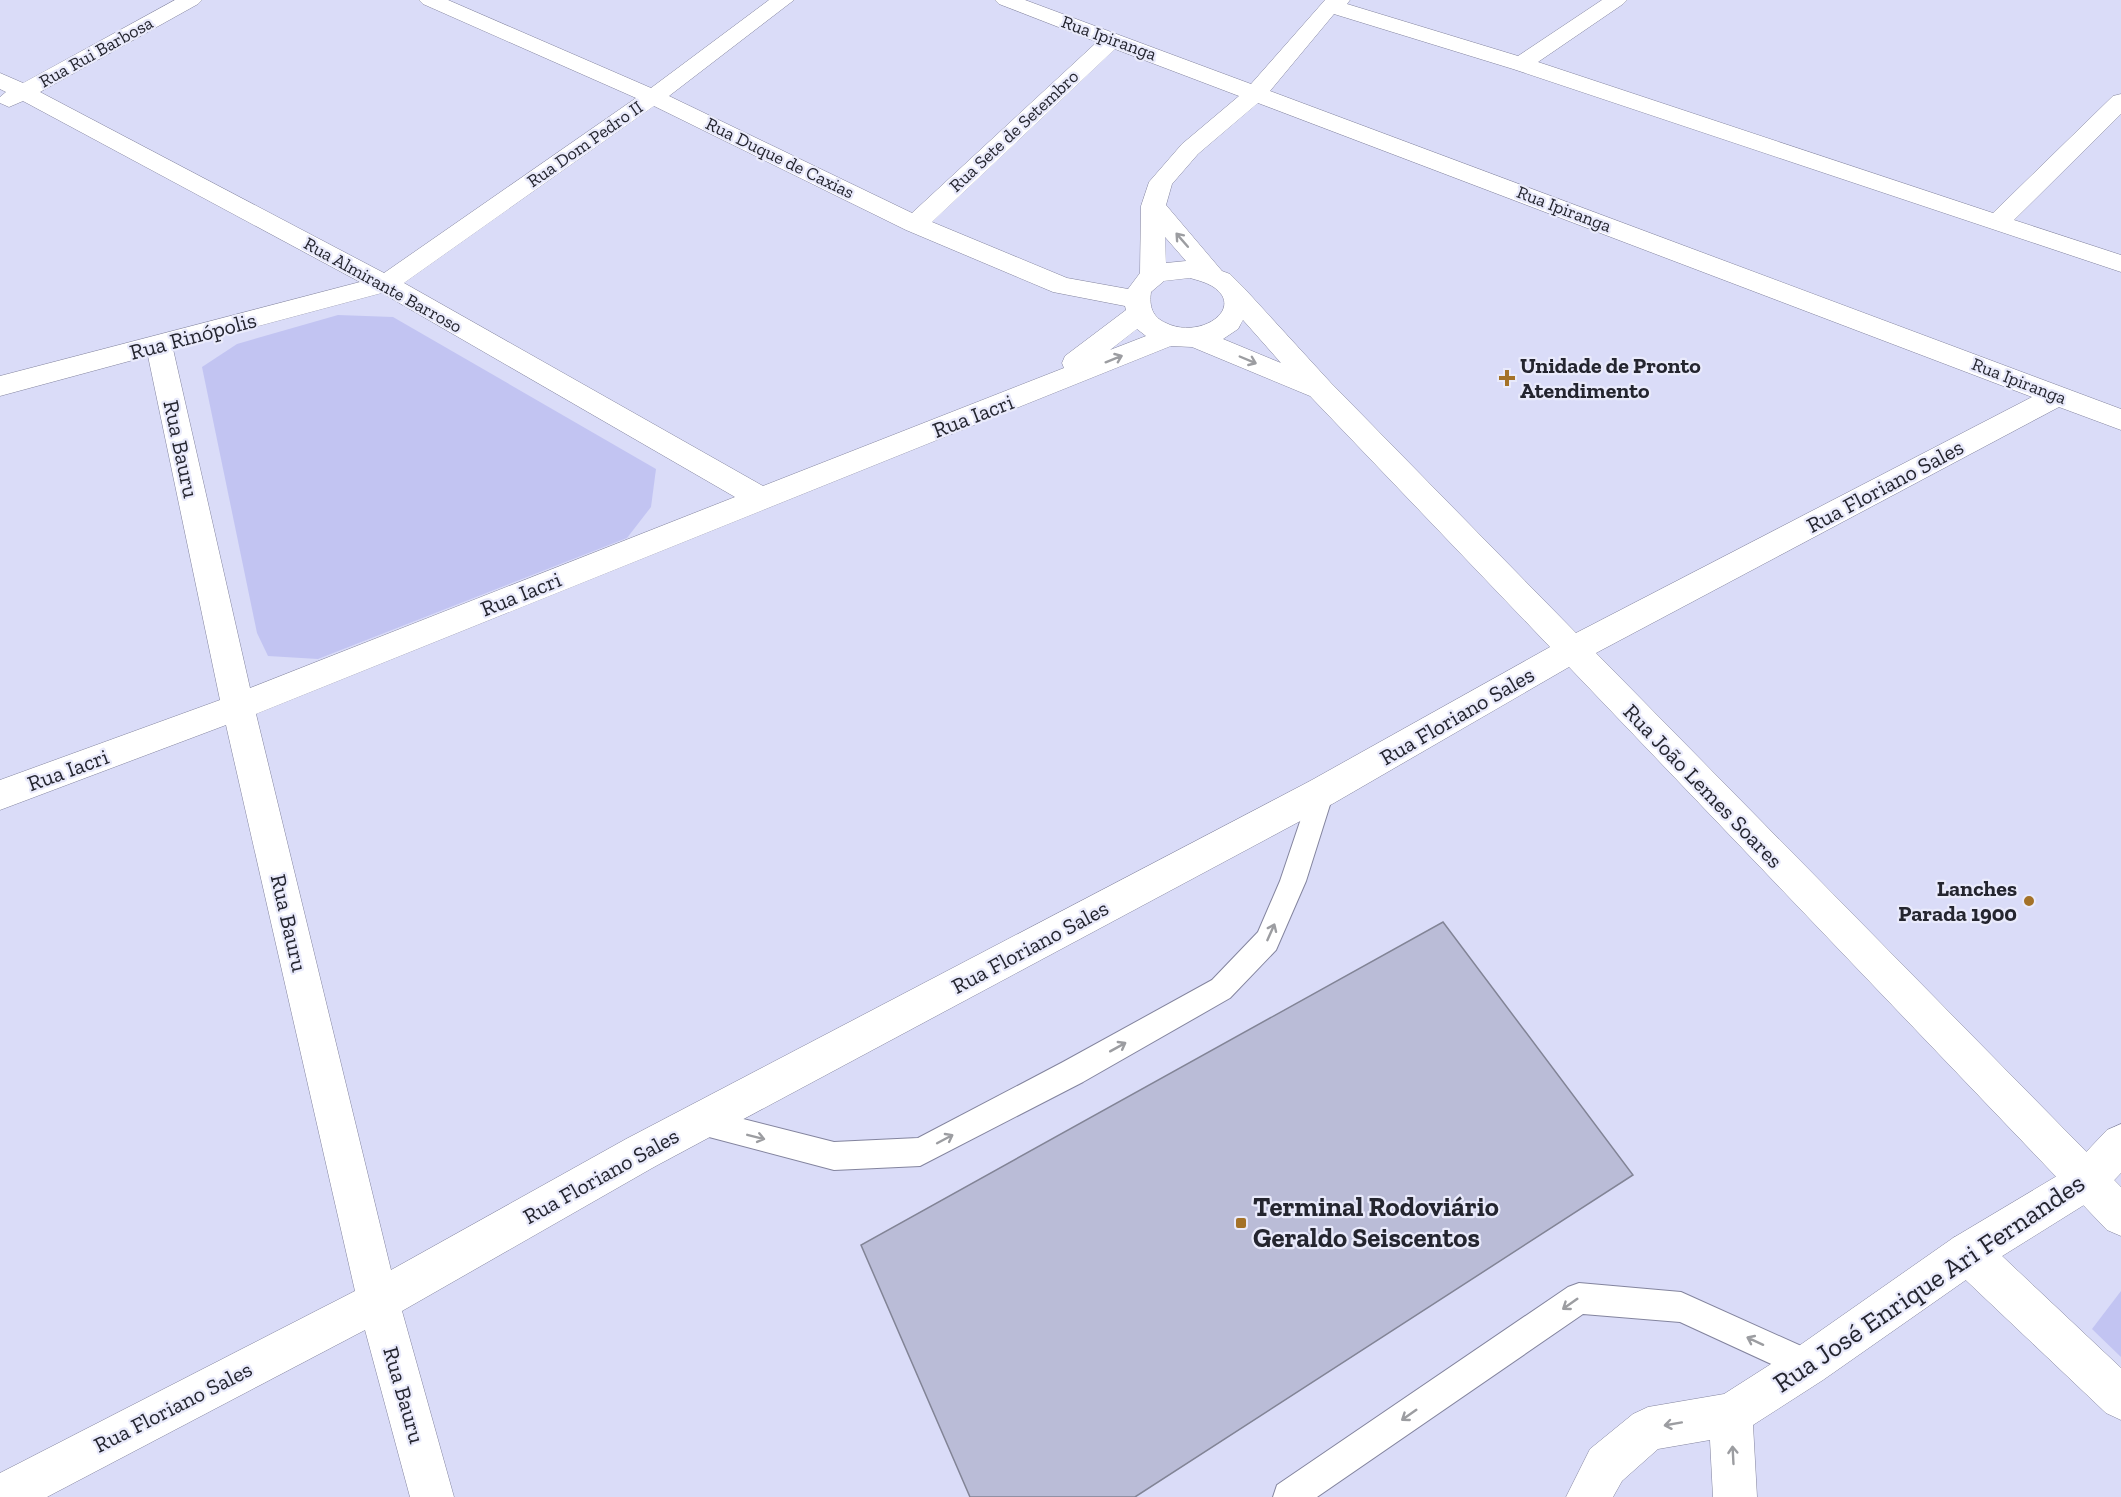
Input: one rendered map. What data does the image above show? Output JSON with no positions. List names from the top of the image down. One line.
{"streets":{"street":["Rua Ipiranga","Rua Rui Barbosa","Rua Sete de Setembro","Rua Dom Pedro II","Rua Duque de Caxias","Rua Almirante Barroso","Rua Rinópolis","Rua Iacri","Rua Bauru","Rua Floriano Sales","Rua João Lemes Soares","Rua José Enrique Ari Fernandes"]},"crossings":[["Rua Ipiranga","Rua Sete de Setembro"],["Rua Ipiranga","Rua Floriano Sales"],["Rua Rui Barbosa","Rua Almirante Barroso"],["Rua Sete de Setembro","Rua Duque de Caxias"],["Rua Dom Pedro II","Rua Duque de Caxias"],["Rua Dom Pedro II","Rua Almirante Barroso"],["Rua Dom Pedro II","Rua Rinópolis"],["Rua Duque de Caxias","Rua Iacri"],["Rua Duque de Caxias","Rua João Lemes Soares"],["Rua Almirante Barroso","Rua Rinópolis"],["Rua Almirante Barroso","Rua Iacri"],["Rua Rinópolis","Rua Bauru"],["Rua Iacri","Rua Bauru"],["Rua Iacri","Rua João Lemes Soares"],["Rua Bauru","Rua Floriano Sales"],["Rua Floriano Sales","Rua João Lemes Soares"],["Rua João Lemes Soares","Rua José Enrique Ari Fernandes"]],"places":{"health":["Unidade de Pronto Atendimento"],"other":["Lanches Parada 1900"],"transit":["Terminal Rodoviário Geraldo Seiscentos"]}}
